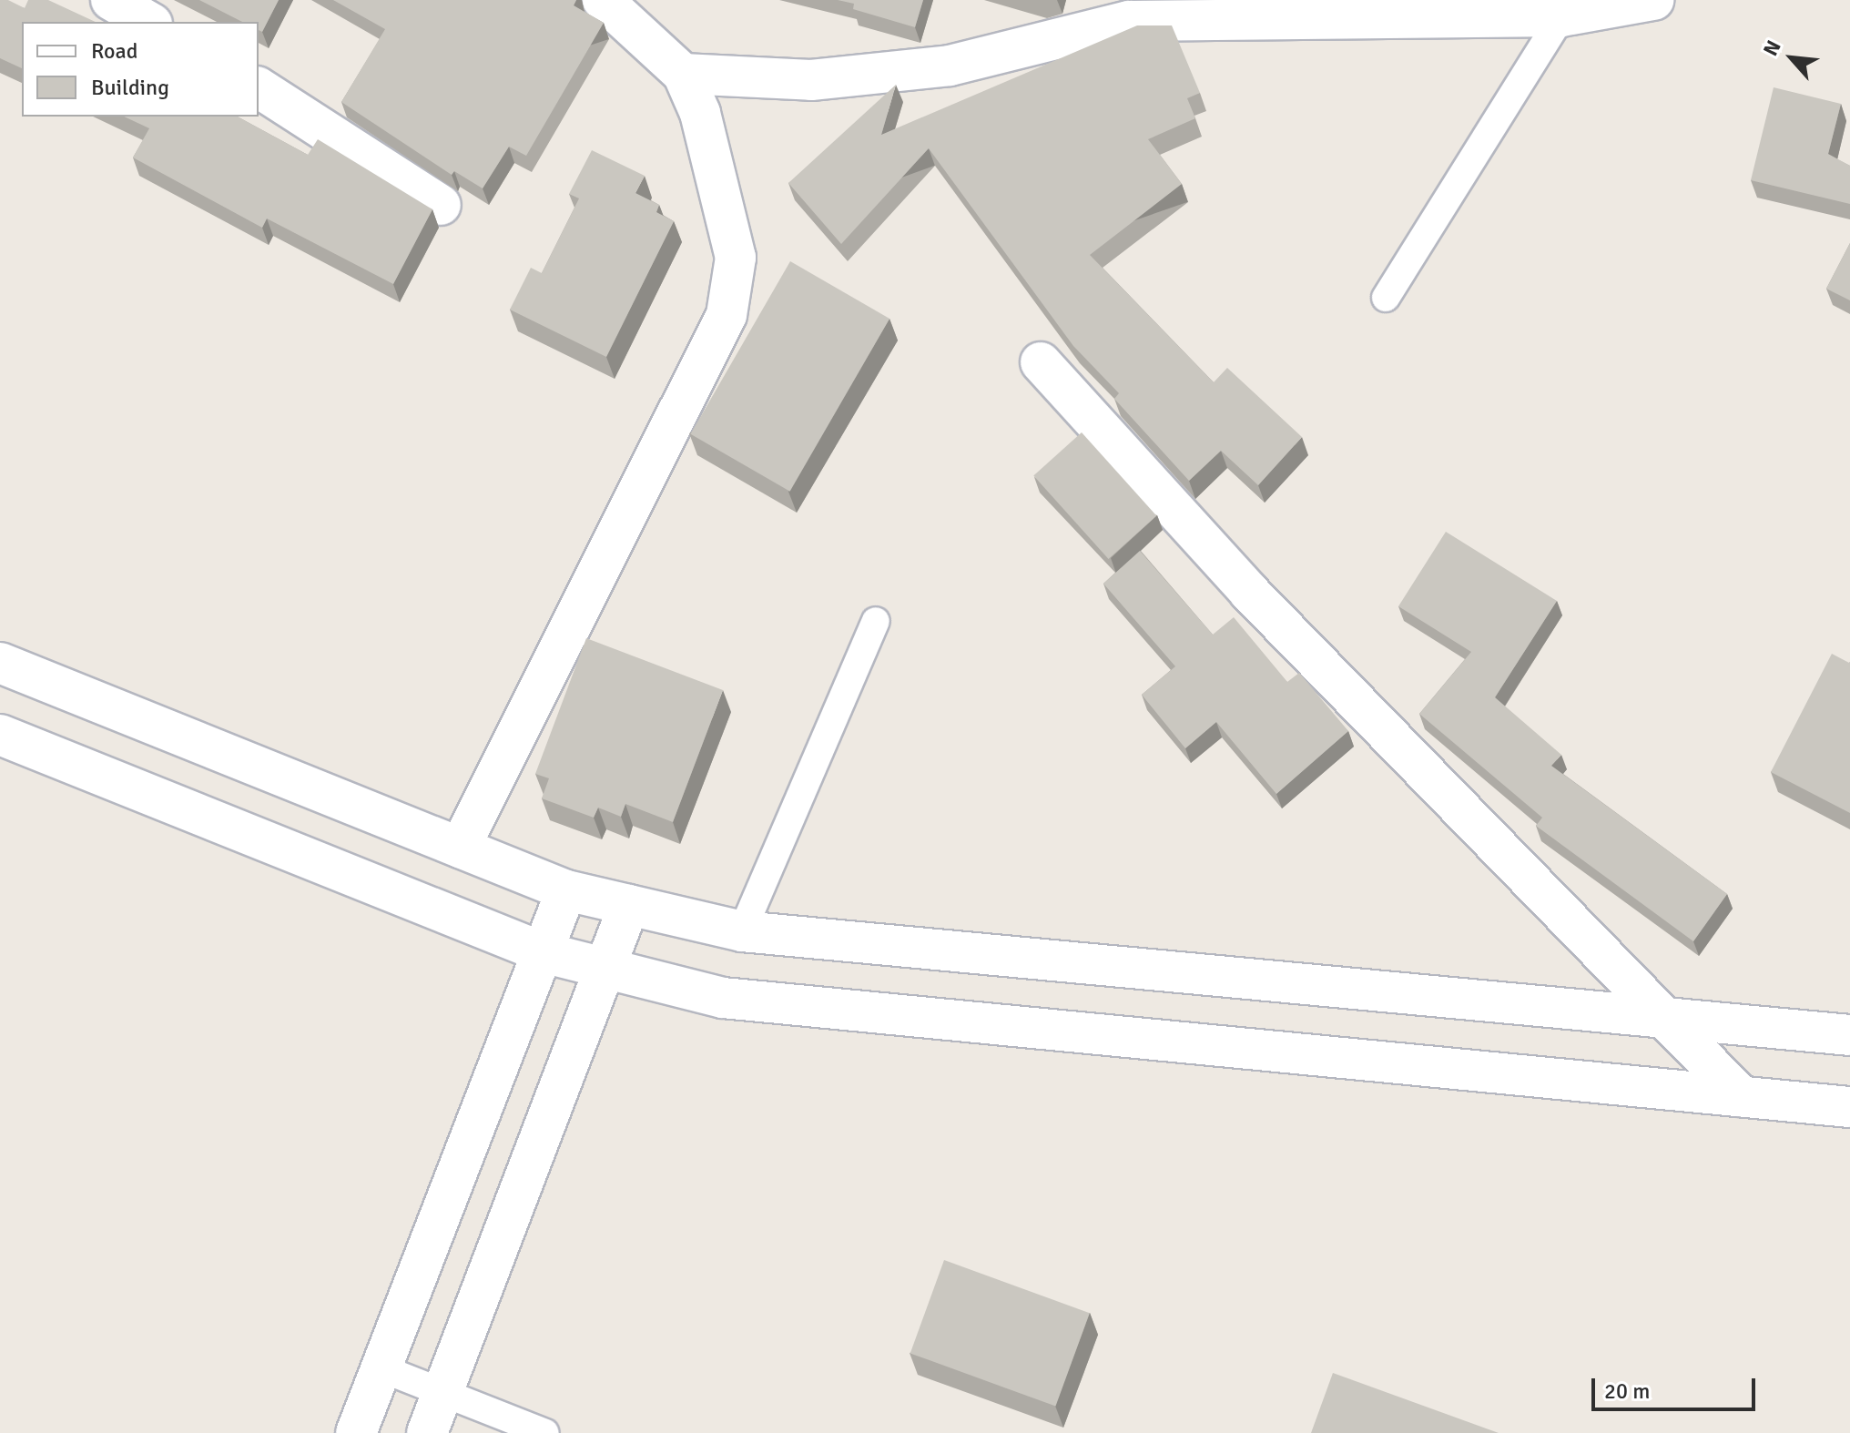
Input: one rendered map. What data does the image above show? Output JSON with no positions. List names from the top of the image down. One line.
{"legend":["Road","Building"],"scale_bar":"20 m","north":"top left"}
